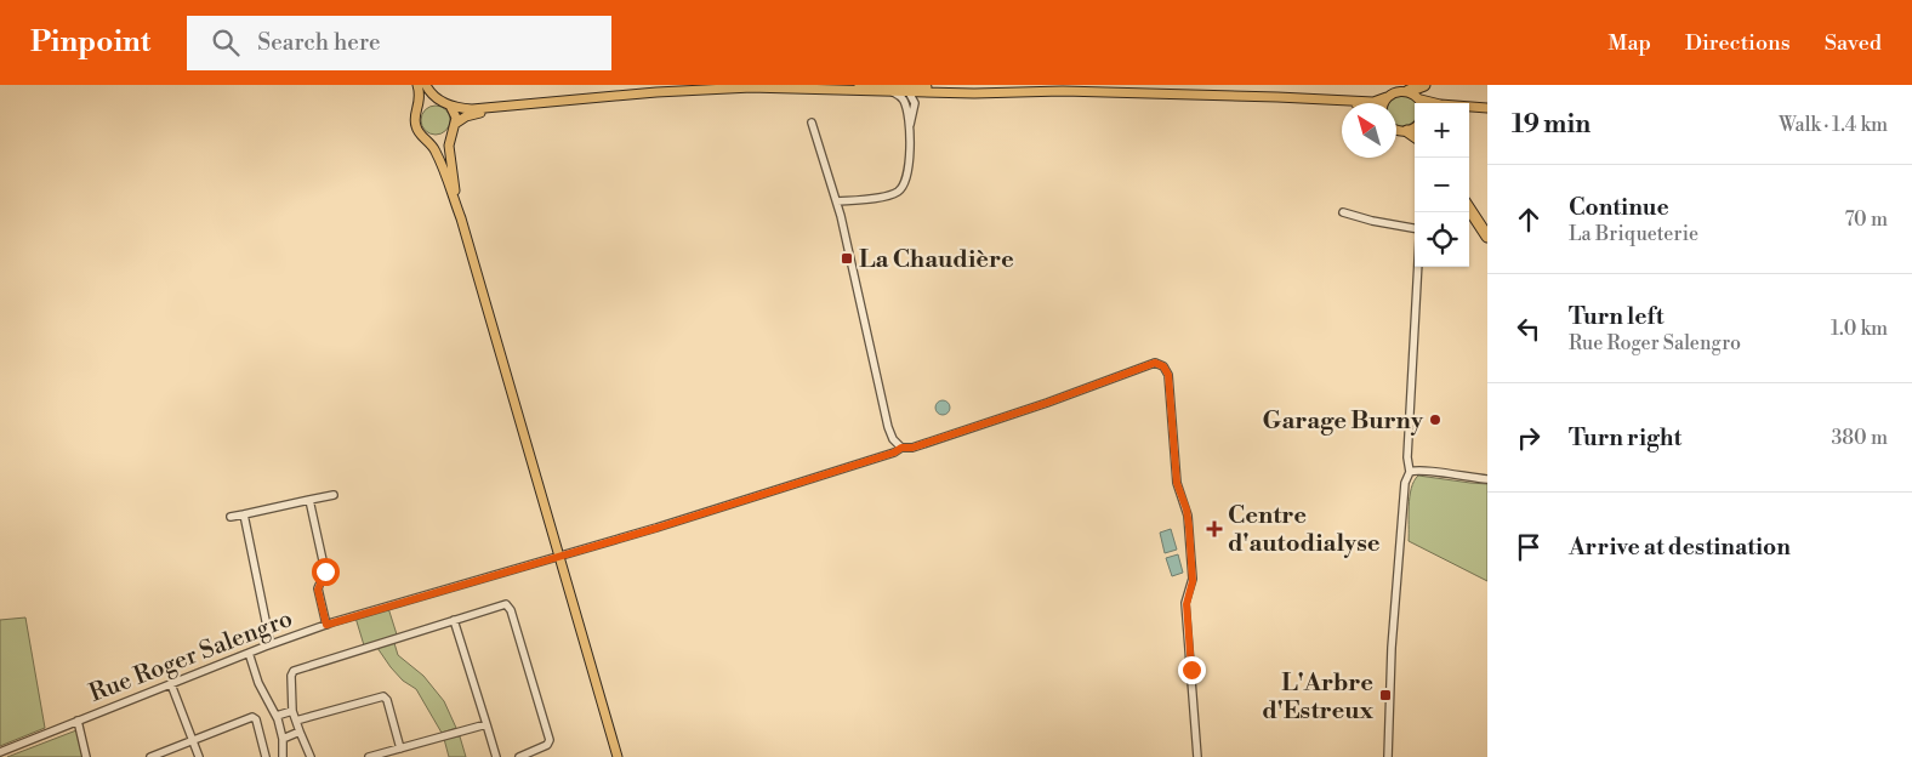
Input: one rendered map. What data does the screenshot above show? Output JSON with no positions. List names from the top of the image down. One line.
{"streets":{"street":["Rue Roger Salengro"]},"places":{"transit":["La Chaudière","L'Arbre d'Estreux"],"other":["Garage Burny"],"health":["Centre d'autodialyse"]},"north":"top left","page":{"header":"Pinpoint","search":"Search here","nav":["Map","Directions","Saved"],"heading":["19 min","Walk · 1.4 km"],"map_buttons":["+","−"],"list":[["Continue","La Briqueterie","70 m"],["Turn left","Rue Roger Salengro","1.0 km"],["Turn right","380 m"],"Arrive at destination"]}}
